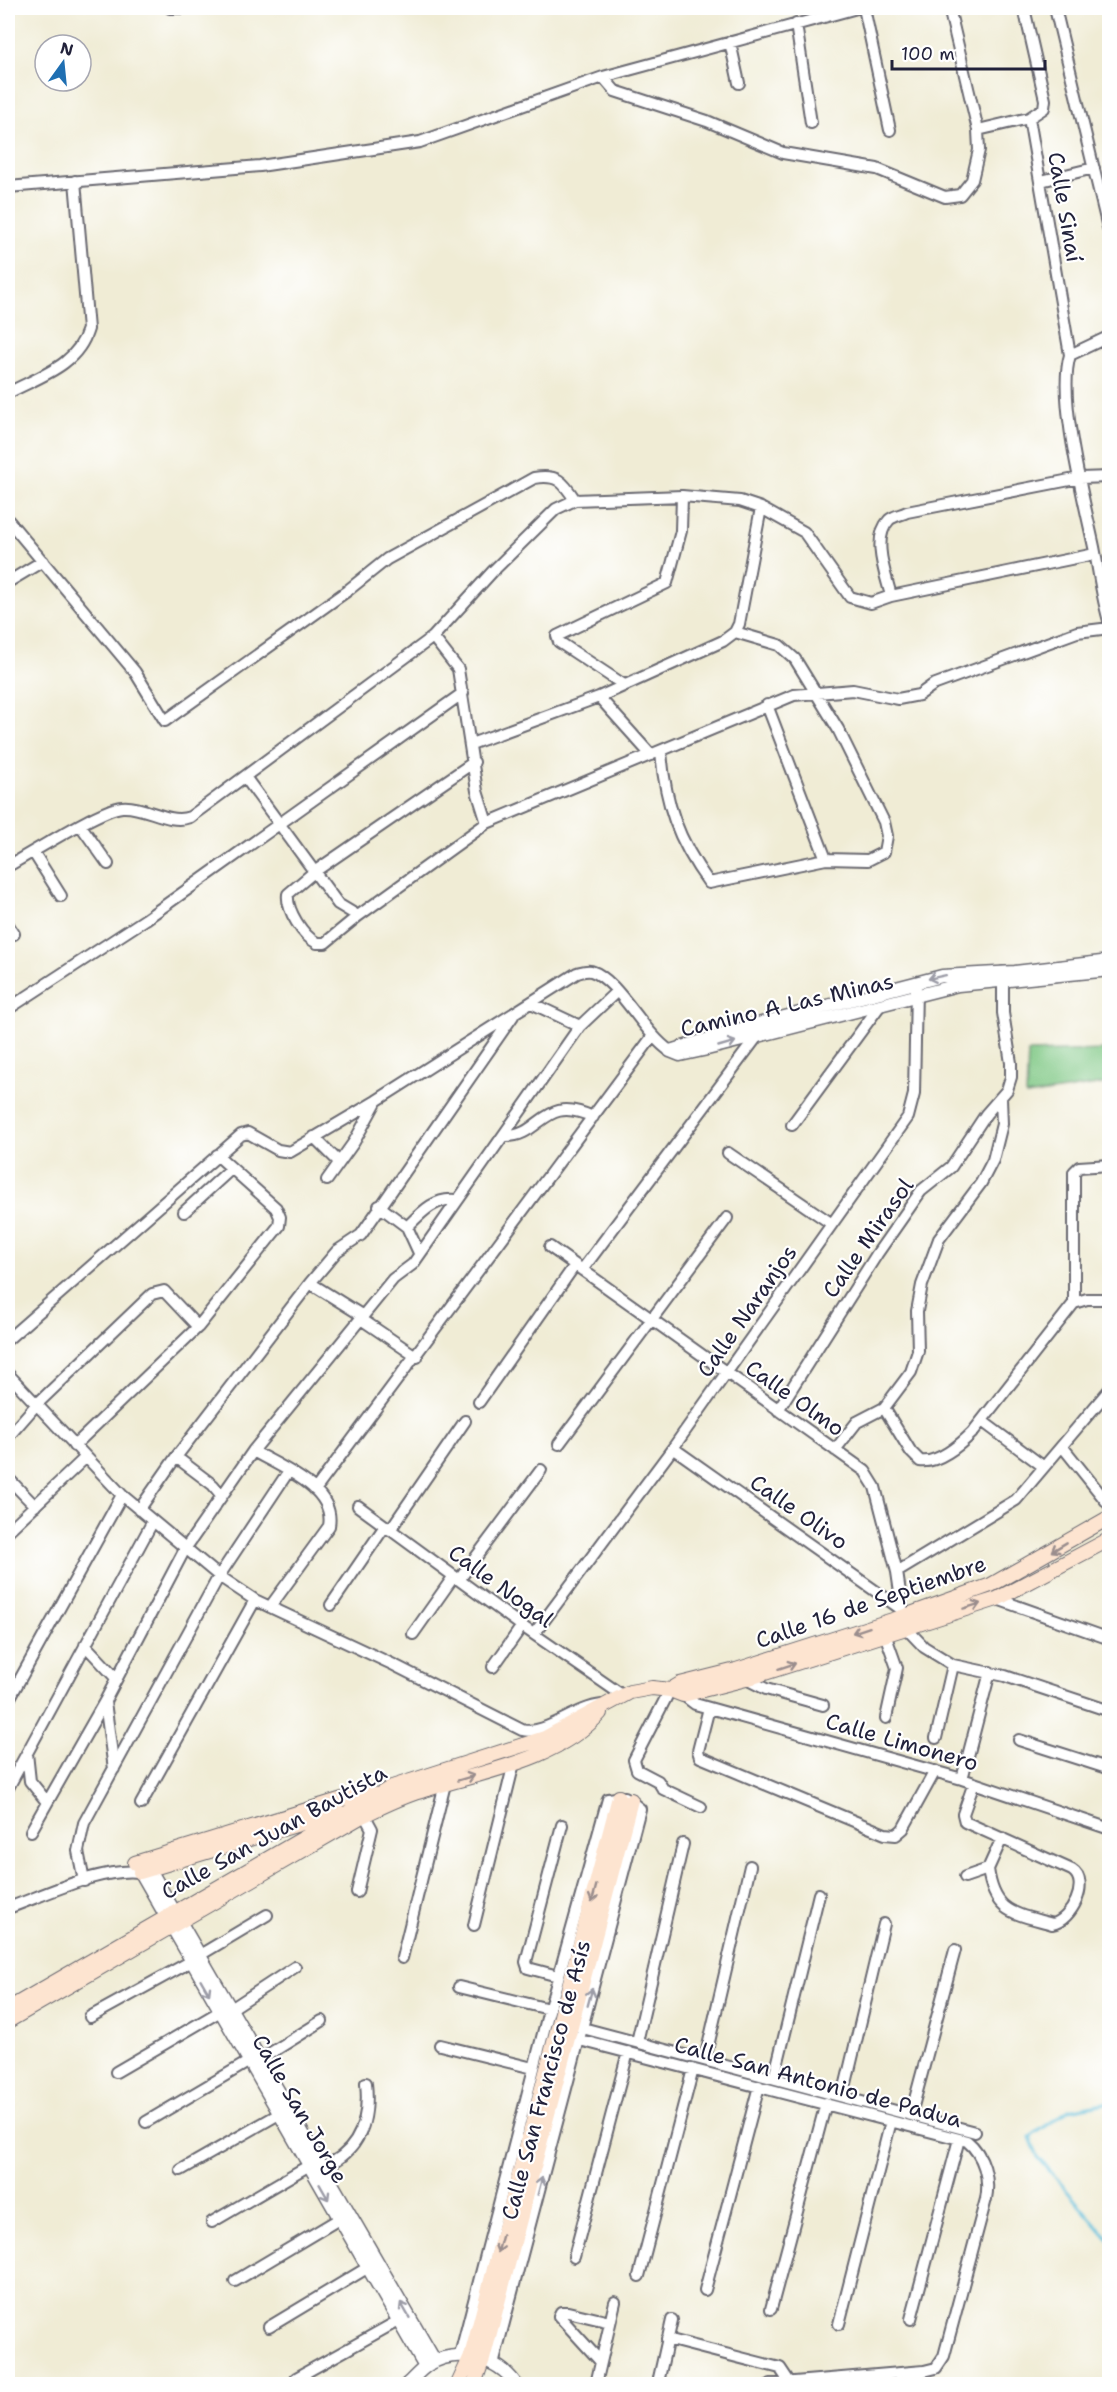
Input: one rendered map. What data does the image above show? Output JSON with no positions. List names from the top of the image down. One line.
{"streets":{"main road":["Calle 16 de Septiembre","Calle San Juan Bautista","Calle San Francisco de Asís"],"street":["Calle Sinaí","Camino A Las Minas","Calle Mirasol","Calle Naranjos","Calle Olmo","Calle Olivo","Calle Nogal","Calle Limonero","Calle San Antonio de Padua","Calle San Jorge"]},"crossings":[["Camino A Las Minas","Calle Naranjos"],["Calle Mirasol","Calle Olmo"],["Calle Naranjos","Calle Olmo"],["Calle Naranjos","Calle Olivo"],["Calle Naranjos","Calle Nogal"],["Calle Olmo","Calle Olivo"],["Calle Olmo","Calle 16 de Septiembre"],["Calle Olivo","Calle 16 de Septiembre"],["Calle Nogal","Calle 16 de Septiembre"],["Calle 16 de Septiembre","Calle Limonero"],["Calle 16 de Septiembre","Calle San Juan Bautista"],["Calle San Juan Bautista","Calle San Jorge"],["Calle San Francisco de Asís","Calle San Antonio de Padua"]],"scale_bar":"100 m","north":"top"}
